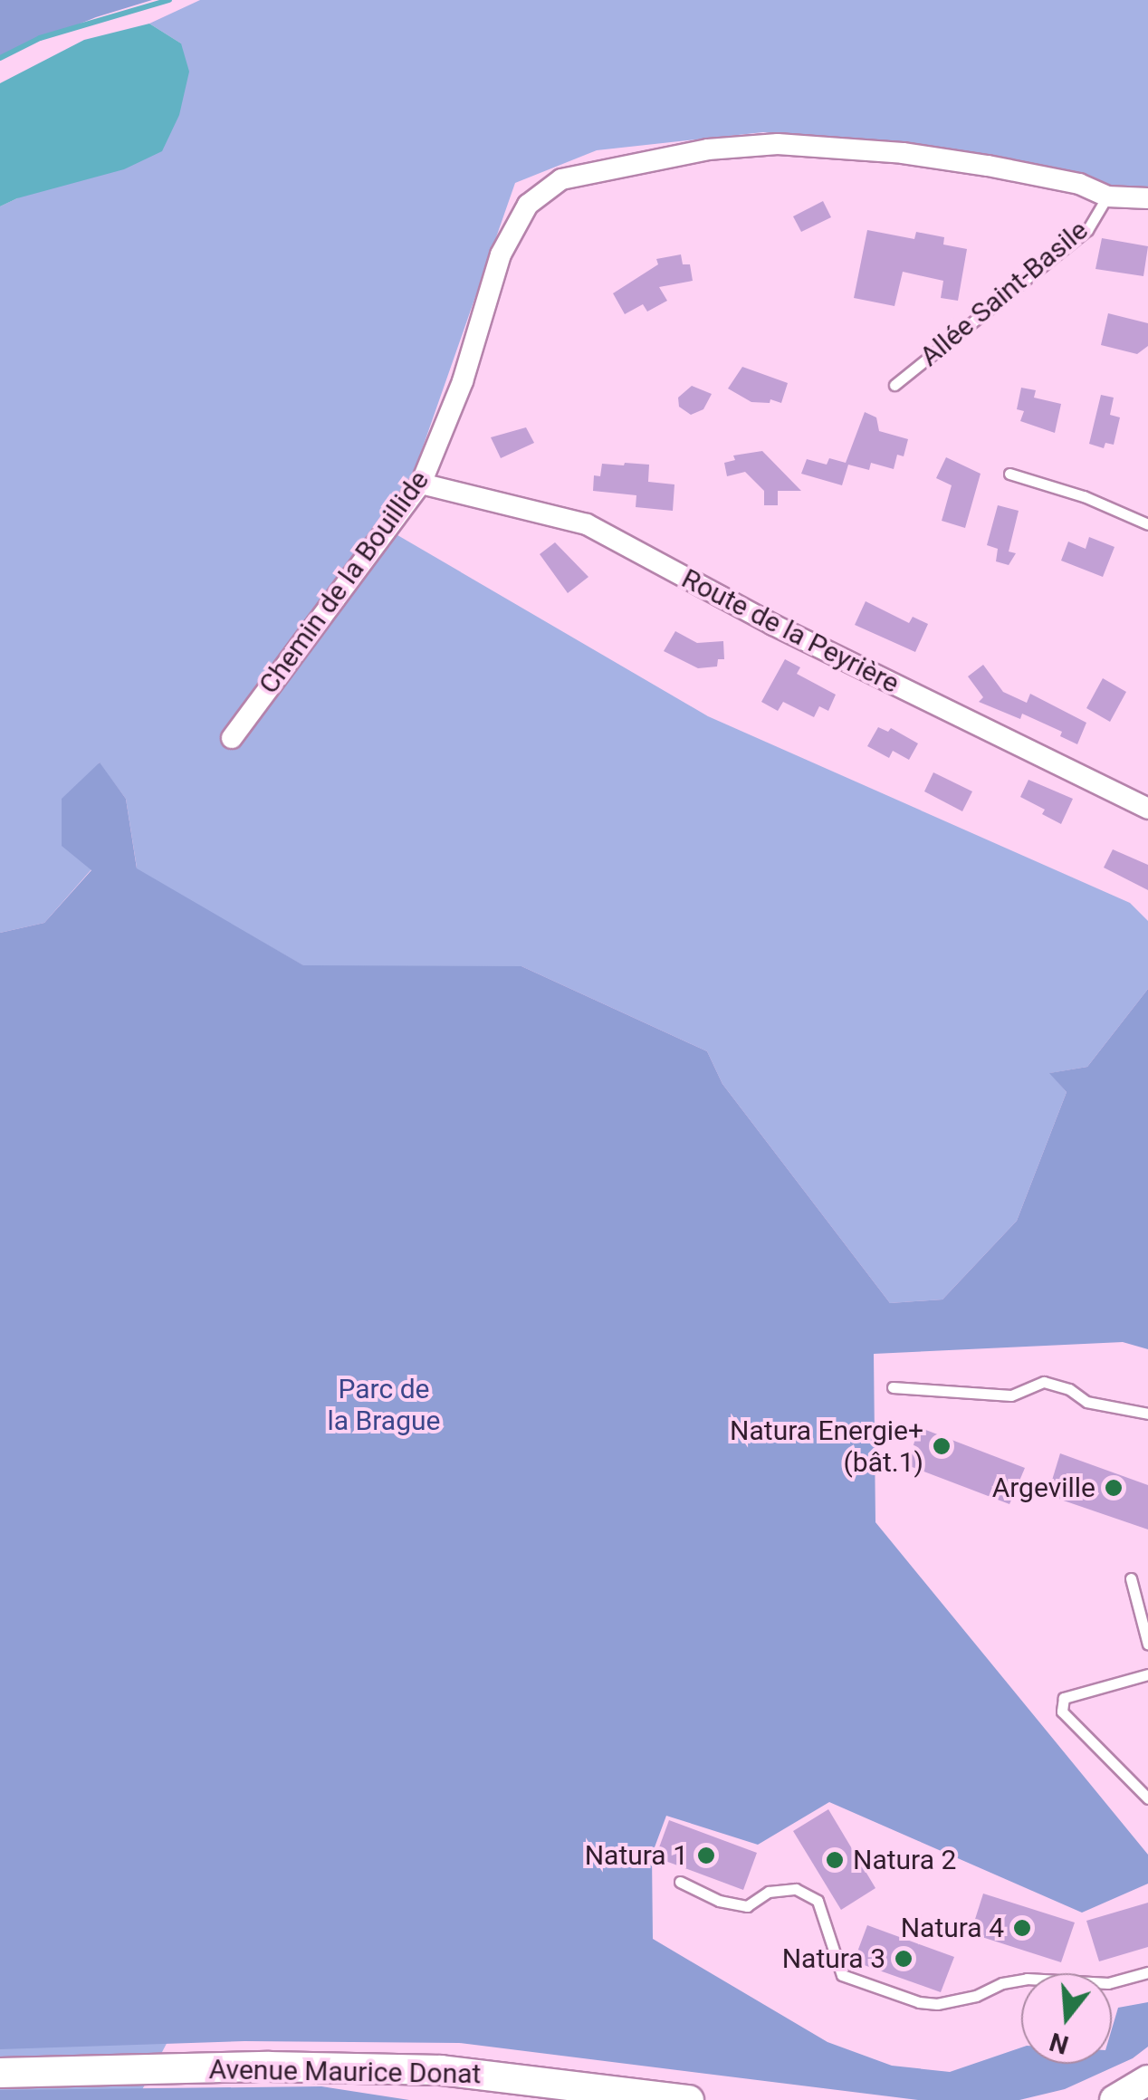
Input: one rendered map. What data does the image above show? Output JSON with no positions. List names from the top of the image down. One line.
{"streets":{"main road":["Avenue Maurice Donat"],"street":["Chemin de la Bouillide","Route de la Peyrière"],"lane":["Allée Saint-Basile"]},"crossings":[["Allée Saint-Basile","Chemin de la Bouillide"],["Chemin de la Bouillide","Route de la Peyrière"]],"parks":["Parc de la Brague"],"places":["Natura Energie+ (bât.1)","Argeville","Natura 1","Natura 2","Natura 4","Natura 3"],"north":"bottom"}
